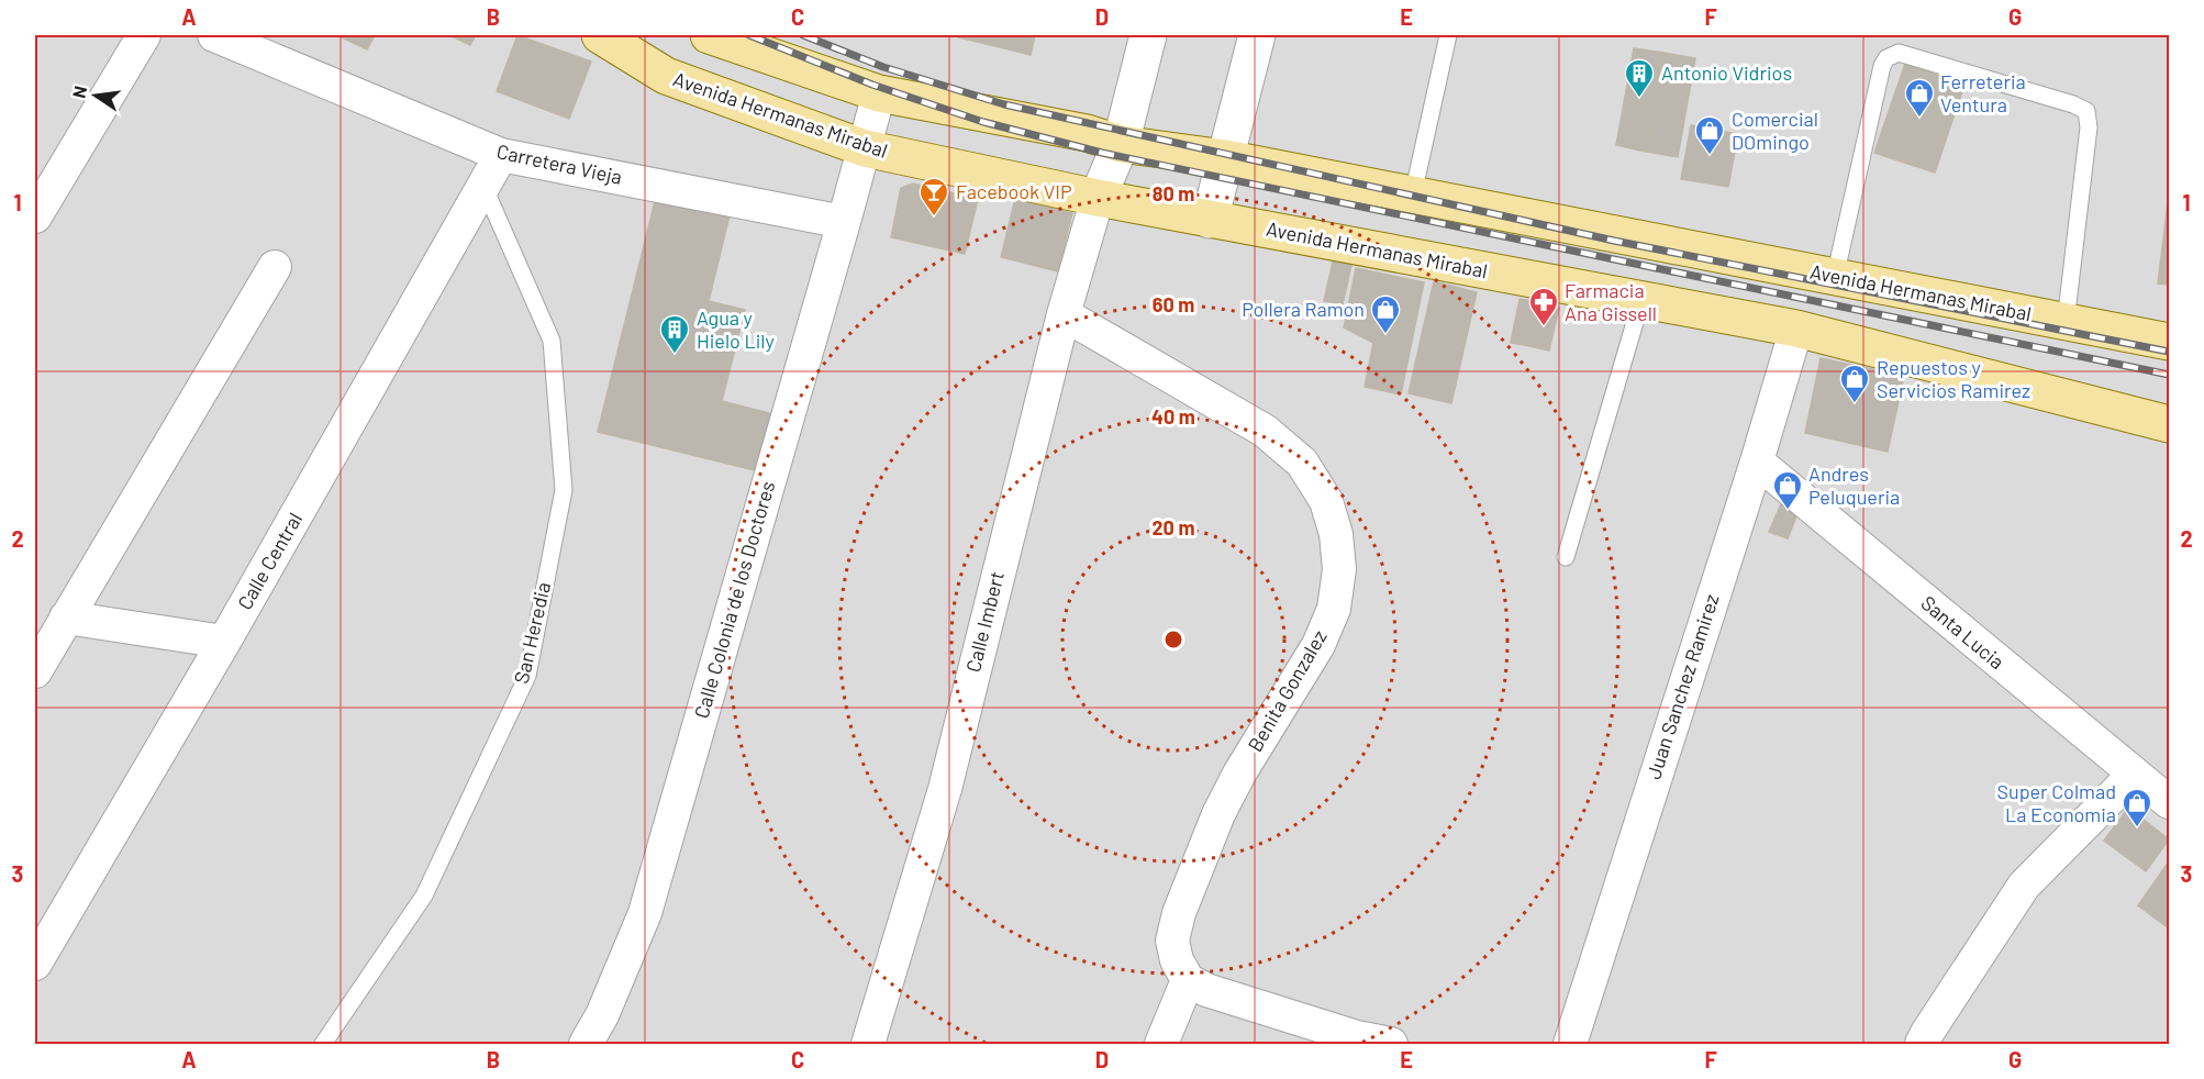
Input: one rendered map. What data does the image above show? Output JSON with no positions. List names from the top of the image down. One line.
{"streets":{"main road":["Avenida Hermanas Mirabal"],"street":["Carretera Vieja","Calle Central","Calle Colonia de los Doctores","Calle Imbert","Santa Lucia","Juan Sanchez Ramirez","Benita Gonzalez"],"lane":["San Heredia"]},"crossings":[["Avenida Hermanas Mirabal","Calle Colonia de los Doctores"],["Avenida Hermanas Mirabal","Calle Imbert"],["Avenida Hermanas Mirabal","Juan Sanchez Ramirez"],["Carretera Vieja","Calle Central"],["Carretera Vieja","Calle Colonia de los Doctores"],["Calle Central","San Heredia"],["Calle Imbert","Benita Gonzalez"],["Santa Lucia","Juan Sanchez Ramirez"]],"places":{"building":["Antonio Vidrios","Agua y Hielo Lily"],"shop":["Ferreteria Ventura","Comercial DOmingo","Pollera Ramon","Repuestos y Servicios Ramirez","Andres Peluqueria","Super Colmad La Economia"],"bar":["Facebook VIP"],"pharmacy":["Farmacia Ana Gissell"]},"north":"left","grid":{"columns":["A","B","C","D","E","F","G"],"rows":["1","2","3"]},"rings":["80 m","60 m","40 m","20 m"]}
